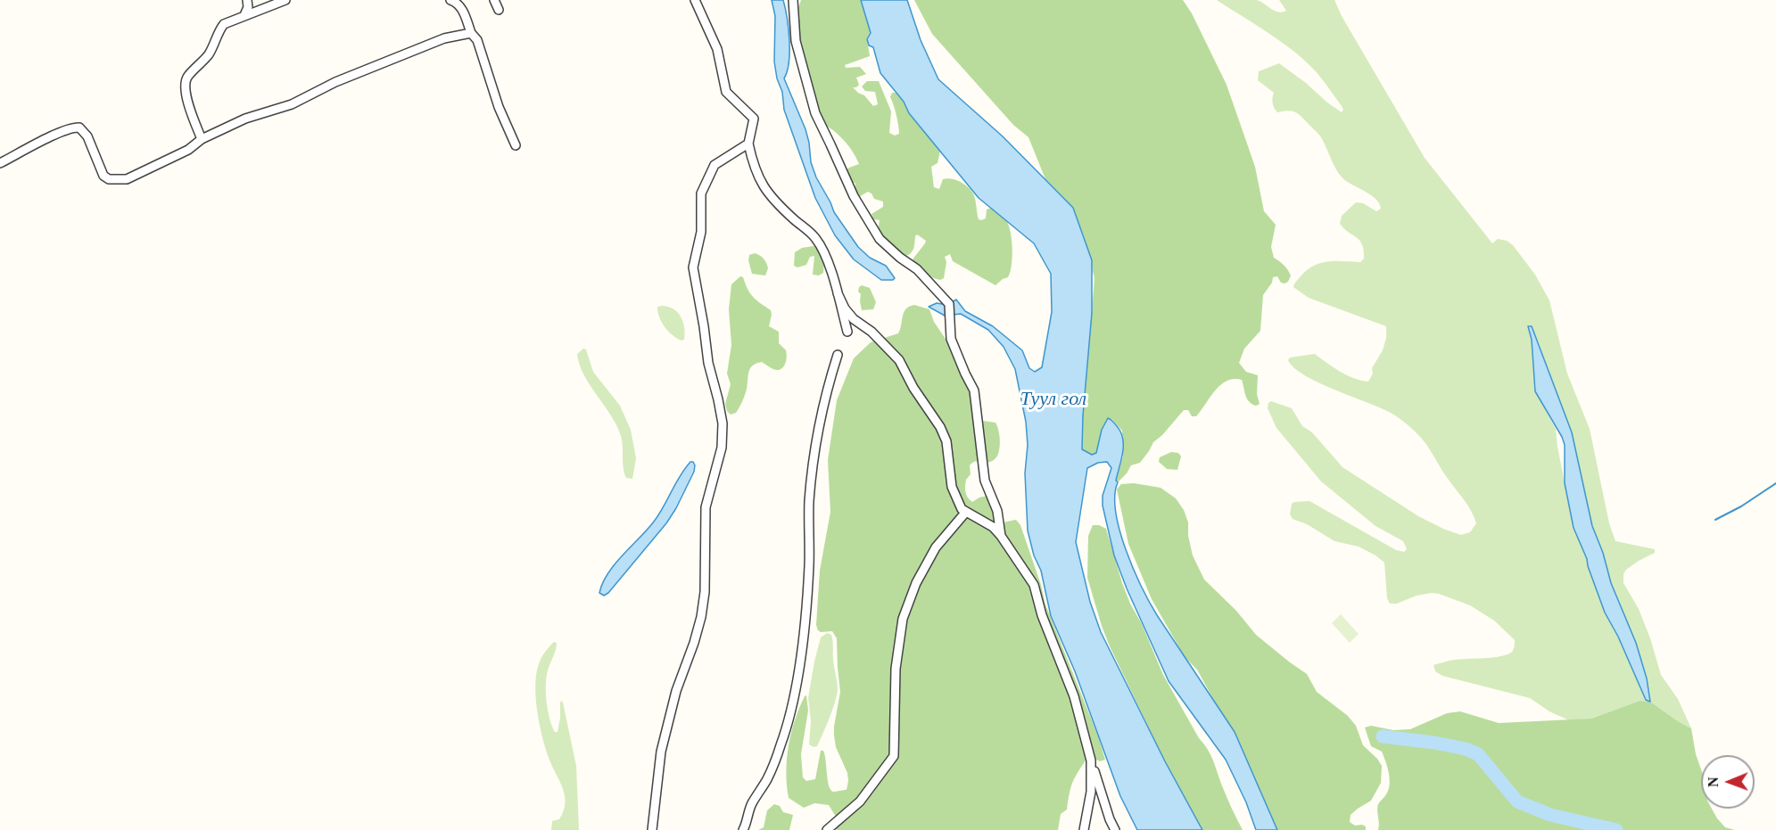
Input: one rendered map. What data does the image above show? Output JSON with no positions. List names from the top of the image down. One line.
{"water":["Туул гол"],"north":"left"}
